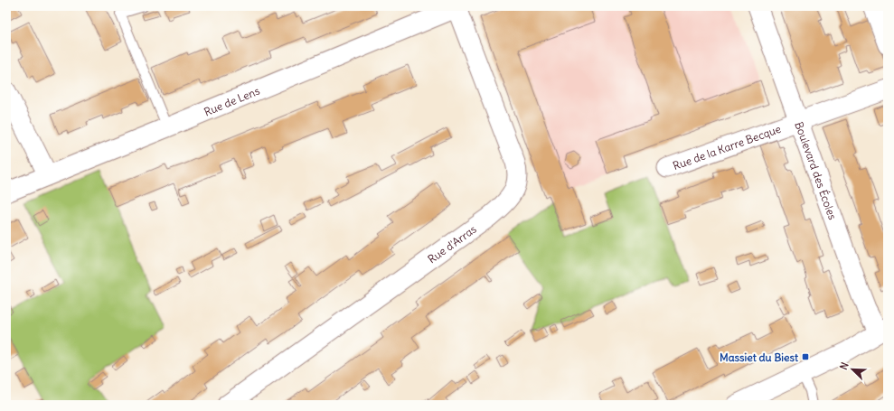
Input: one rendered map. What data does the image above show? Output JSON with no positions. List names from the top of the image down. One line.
{"streets":{"street":["Rue de Lens","Rue de la Karre Becque","Boulevard des Écoles","Rue d'Arras"]},"crossings":[["Rue de Lens","Rue d'Arras"],["Rue de la Karre Becque","Boulevard des Écoles"]],"places":{"transit":["Massiet du Biest"]},"north":"top left"}
